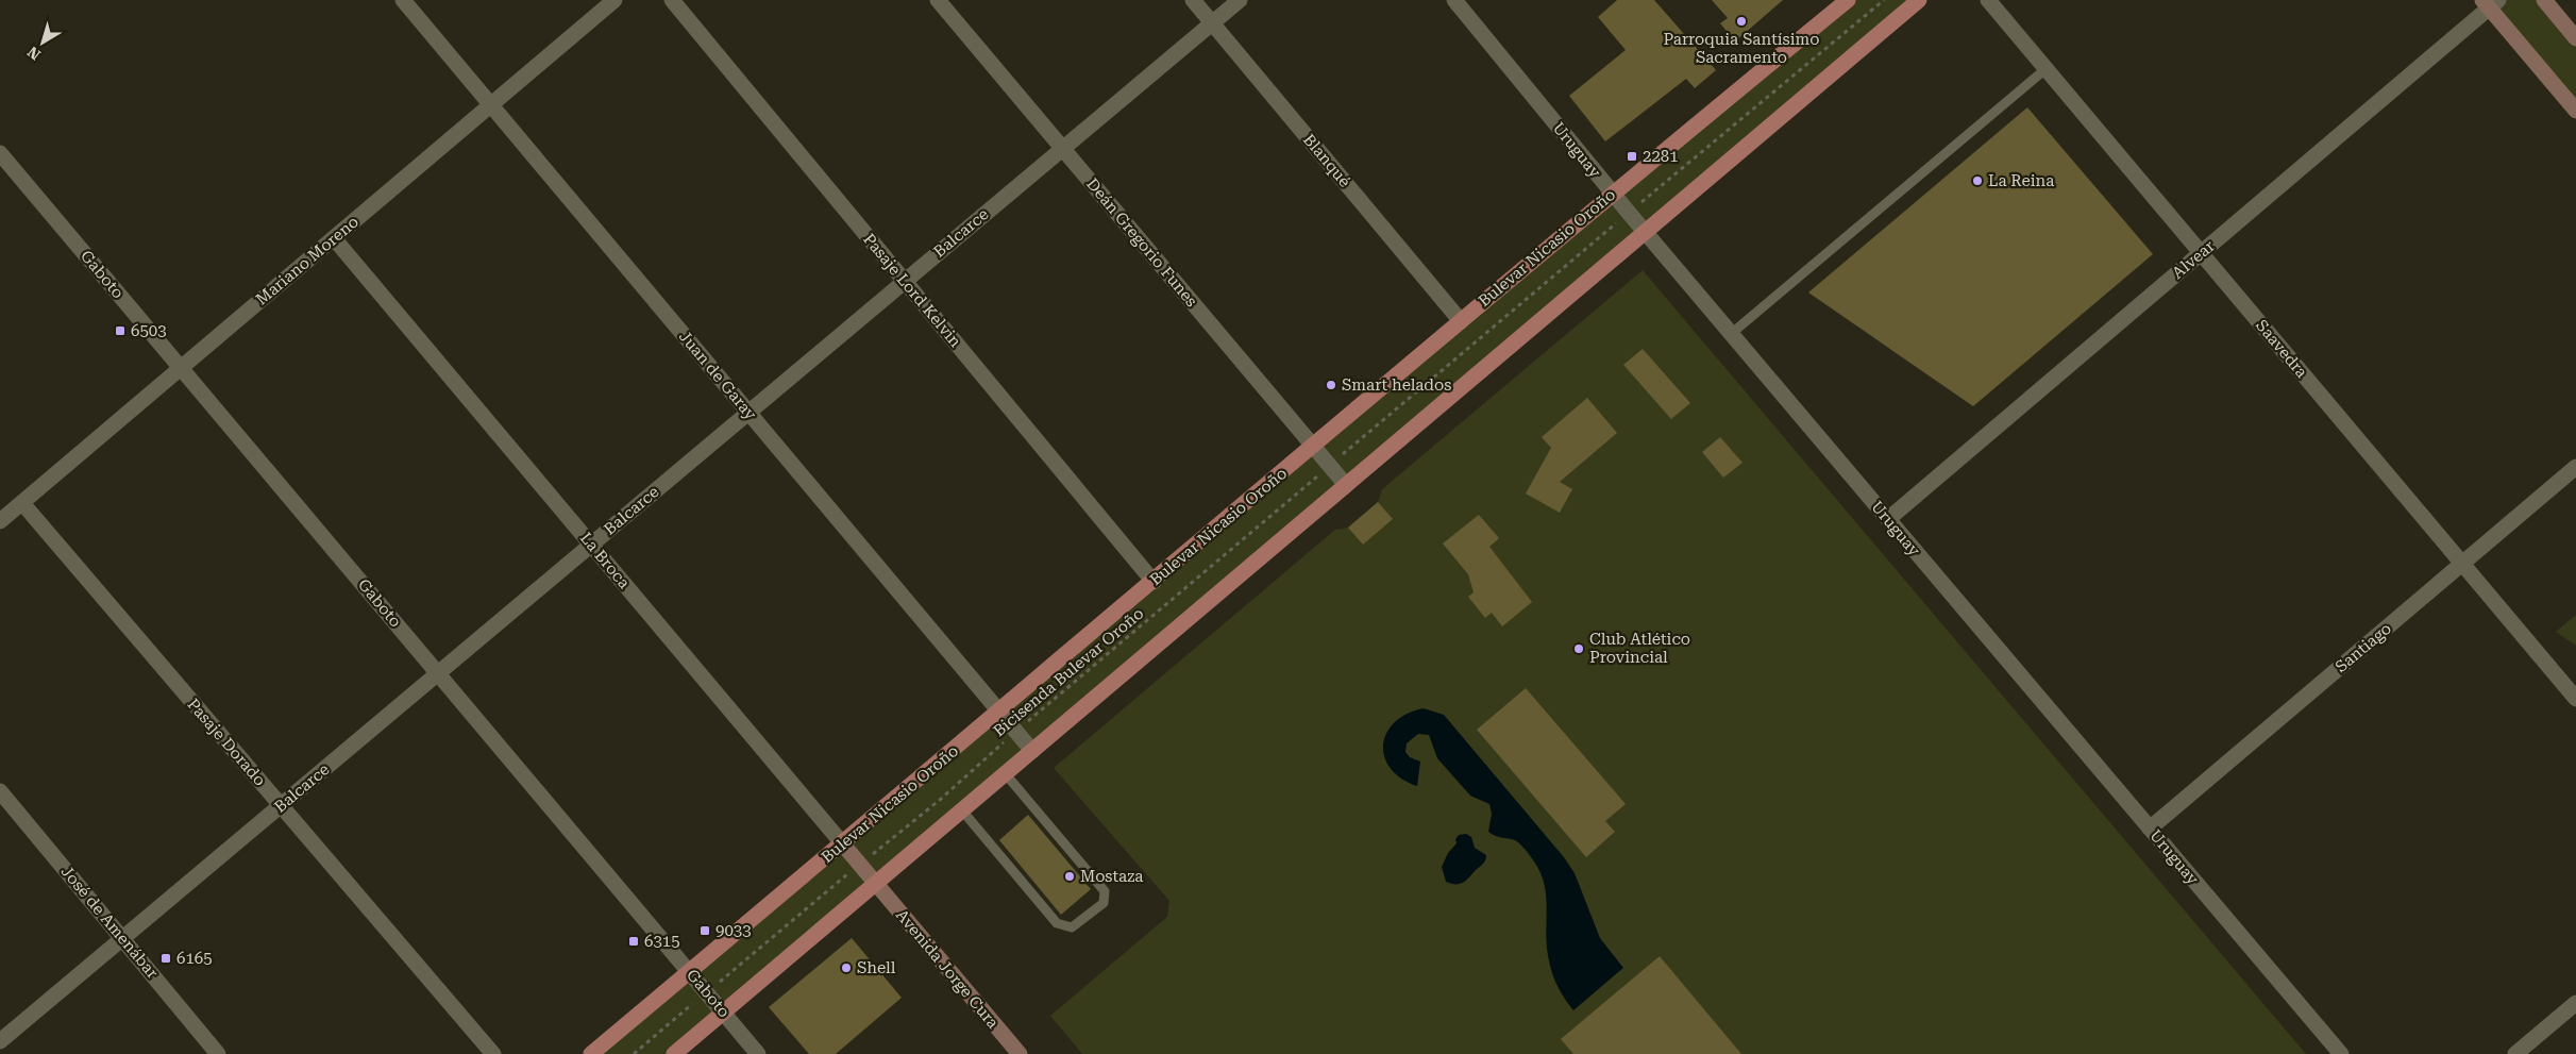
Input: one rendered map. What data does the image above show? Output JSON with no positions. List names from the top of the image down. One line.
{"streets":{"main road":["Bulevar Nicasio Oroño"],"street":["Uruguay","Blanqué","Balcarce","Deán Gregorio Funes","Alvear","Mariano Moreno","Gaboto","Pasaje Lord Kelvin","Saavedra","Juan de Garay","La Broca","Santiago","Pasaje Dorado","José de Amenábar","Avenida Jorge Cura"],"path":["Bicisenda Bulevar Oroño"]},"crossings":[["Uruguay","Bulevar Nicasio Oroño"],["Uruguay","Alvear"],["Uruguay","Santiago"],["Uruguay","Bicisenda Bulevar Oroño"],["Blanqué","Balcarce"],["Blanqué","Bulevar Nicasio Oroño"],["Balcarce","Deán Gregorio Funes"],["Balcarce","Gaboto"],["Balcarce","Pasaje Lord Kelvin"],["Balcarce","Juan de Garay"],["Balcarce","La Broca"],["Balcarce","Pasaje Dorado"],["Balcarce","José de Amenábar"],["Deán Gregorio Funes","Bulevar Nicasio Oroño"],["Deán Gregorio Funes","Bicisenda Bulevar Oroño"],["Bulevar Nicasio Oroño","Gaboto"],["Bulevar Nicasio Oroño","Pasaje Lord Kelvin"],["Bulevar Nicasio Oroño","Juan de Garay"],["Bulevar Nicasio Oroño","La Broca"],["Alvear","Saavedra"],["Mariano Moreno","Gaboto"],["Mariano Moreno","Juan de Garay"],["Mariano Moreno","La Broca"],["Mariano Moreno","Pasaje Dorado"],["Gaboto","Bicisenda Bulevar Oroño"],["Saavedra","Santiago"],["Juan de Garay","Bicisenda Bulevar Oroño"],["La Broca","Bicisenda Bulevar Oroño"],["La Broca","Avenida Jorge Cura"]],"places":{"other":["Parroquia Santísimo Sacramento","La Reina","Smart helados","Club Atlético Provincial","Mostaza","Shell"],"transit":["2281","6503","9033","6315","6165"]},"north":"bottom left"}
